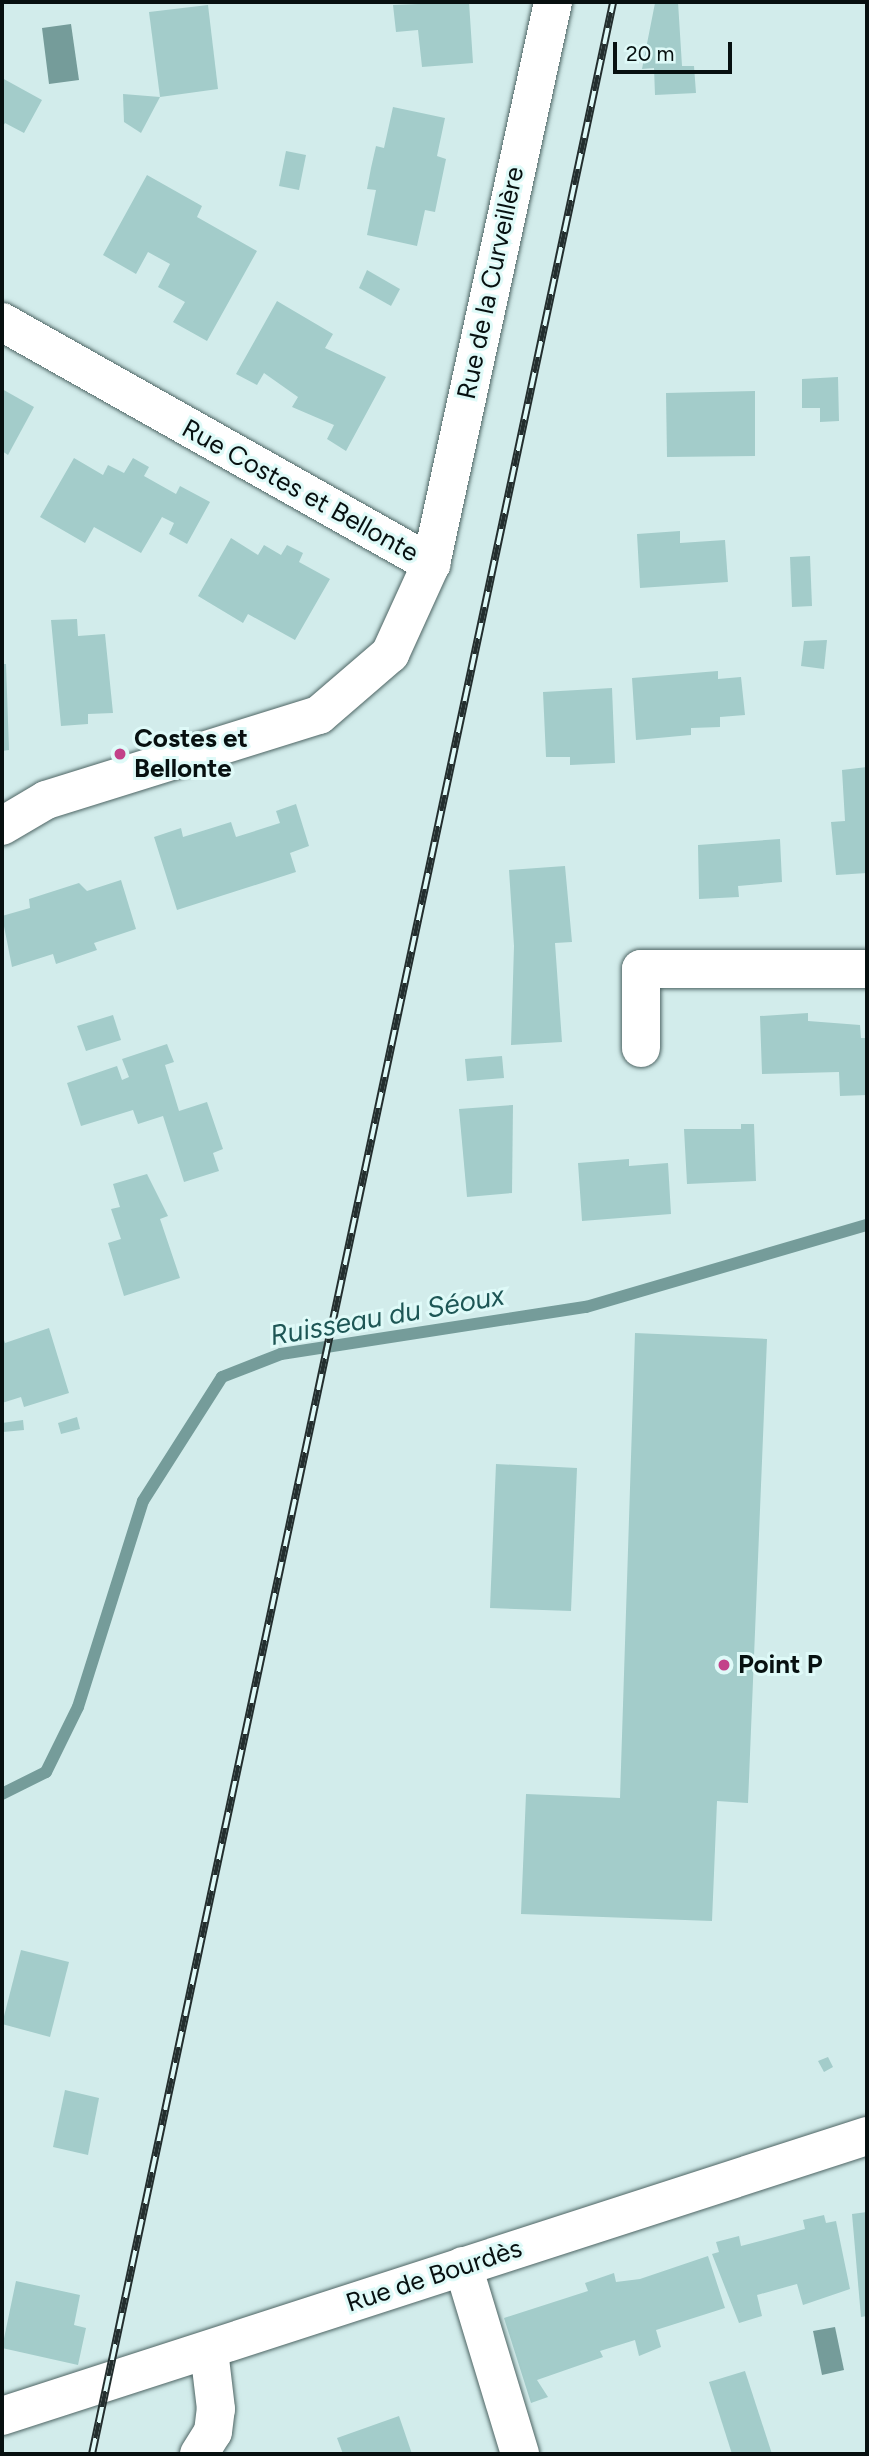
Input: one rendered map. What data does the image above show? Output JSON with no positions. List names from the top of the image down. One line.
{"streets":{"street":["Rue de la Curveillère","Rue Costes et Bellonte","Rue de Bourdès"]},"crossings":[["Rue de la Curveillère","Rue Costes et Bellonte"]],"water":["Ruisseau du Séoux"],"places":["Costes et Bellonte","Point P"],"scale_bar":"20 m"}
